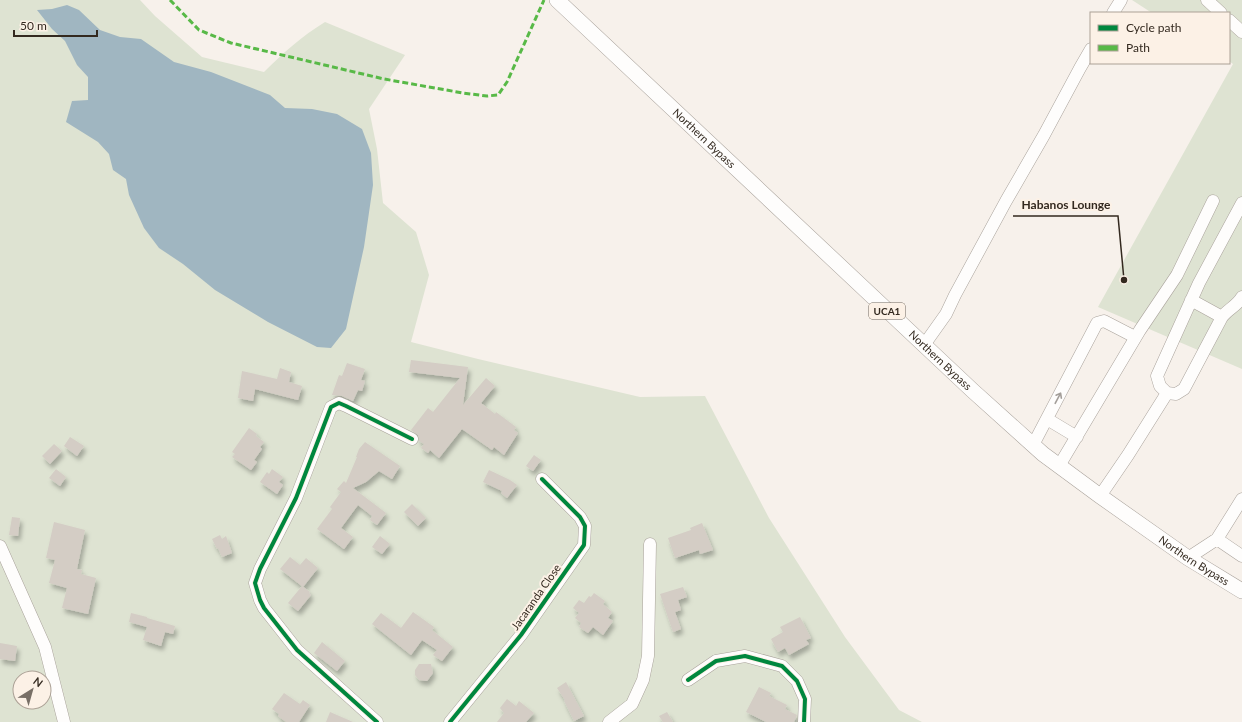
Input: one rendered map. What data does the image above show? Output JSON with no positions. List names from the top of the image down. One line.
{"streets":{"main road":["Northern Bypass","UCA1"],"street":["Jacaranda Close"]},"places":["Habanos Lounge"],"legend":["Cycle path","Path"],"scale_bar":"50 m","north":"top right"}
